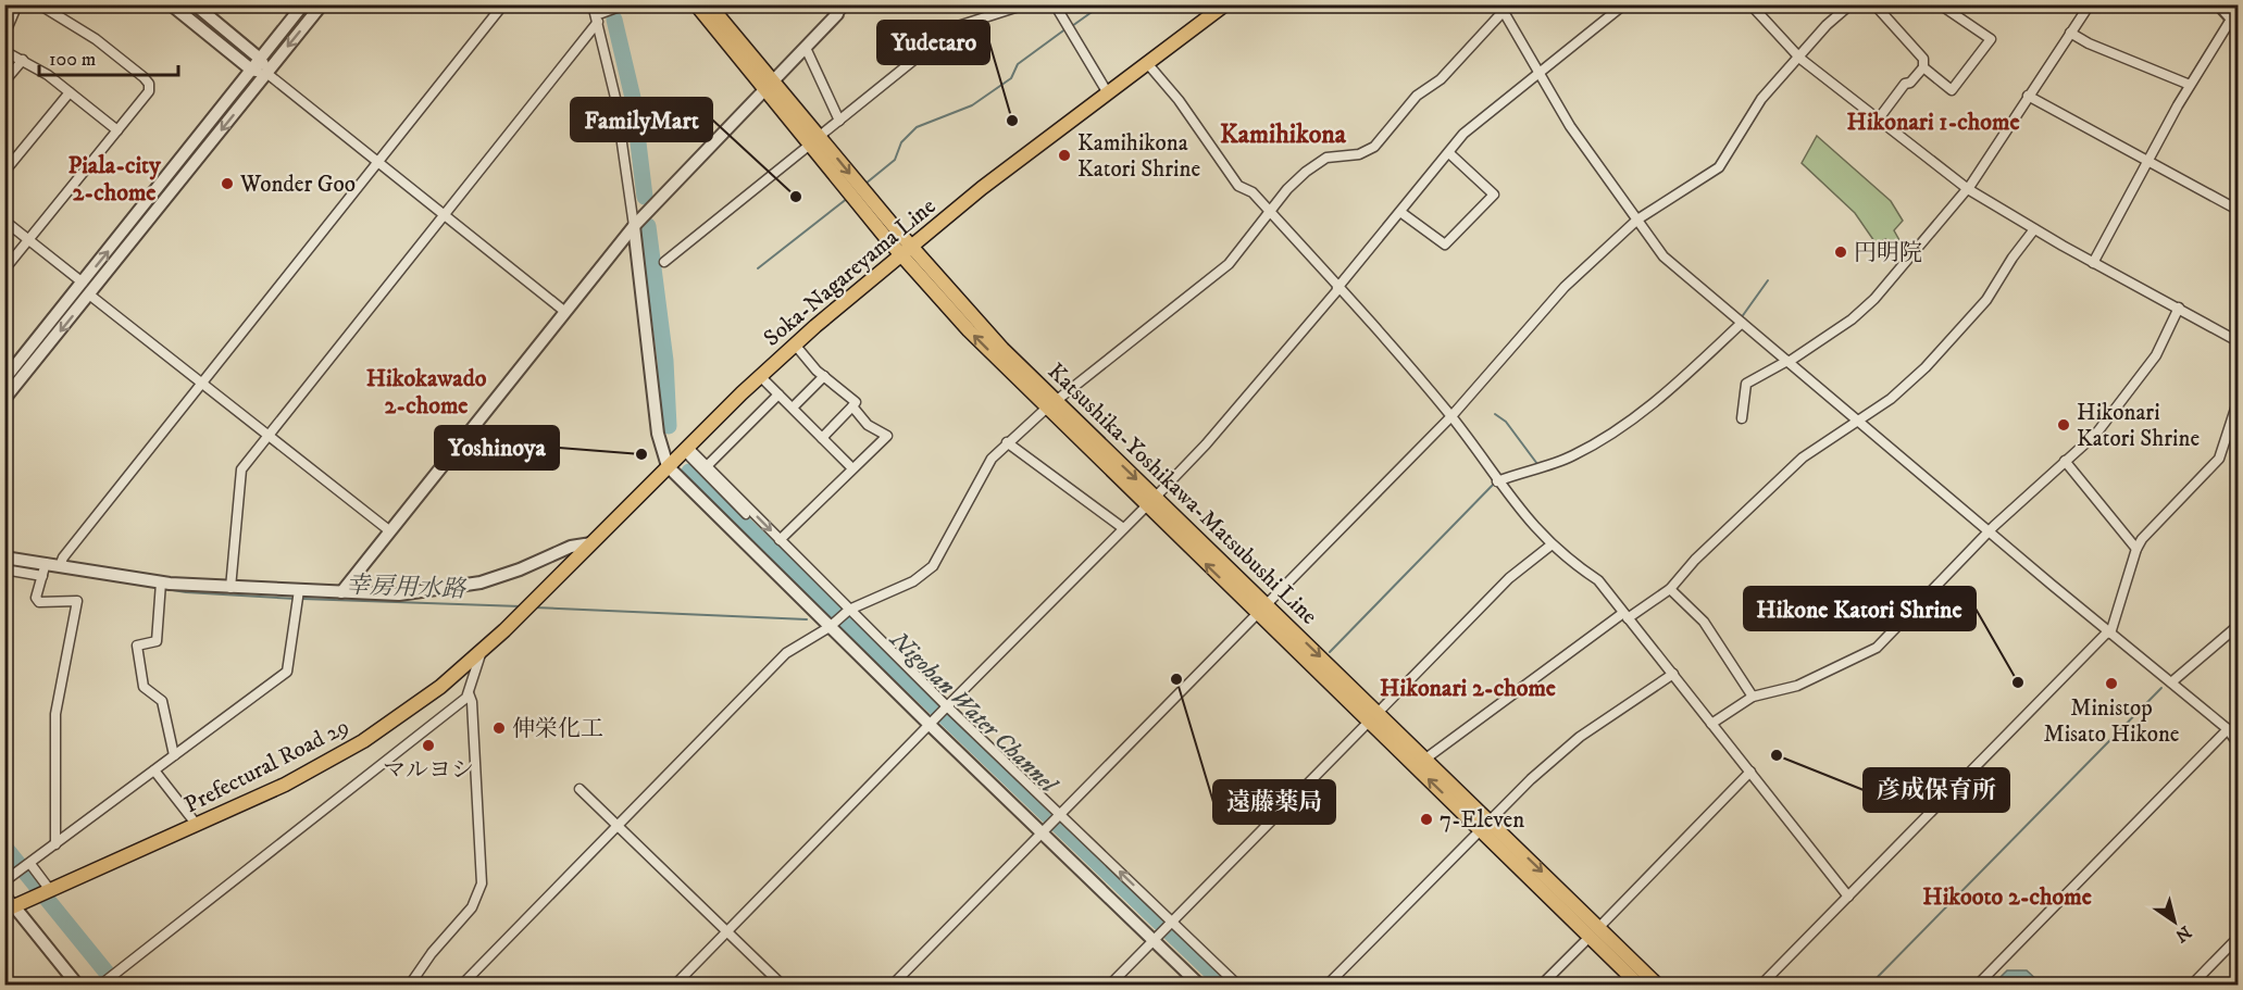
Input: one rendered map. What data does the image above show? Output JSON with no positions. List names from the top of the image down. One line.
{"streets":{"main road":["Soka-Nagareyama Line","Katsushika-Yoshikawa-Matsubushi Line","Prefectural Road 29"]},"crossings":[["Soka-Nagareyama Line","Katsushika-Yoshikawa-Matsubushi Line"],["Soka-Nagareyama Line","Prefectural Road 29"]],"districts":["Hikonari 1-chome","Kamihikona","Piala-city 2-chome","Hikokawado 2-chome","Hikonari 2-chome","Hikooto 2-chome"],"water":["幸房用水路","Nigohan Water Channel"],"places":["Yudetaro","Kamihikona Katori Shrine","Wonder Goo","FamilyMart","円明院","Hikonari Katori Shrine","Yoshinoya","遠藤薬局","Hikone Katori Shrine","Ministop Misato Hikone","伸栄化工","マルヨシ","彦成保育所","7-Eleven"],"scale_bar":"100 m","north":"bottom right"}
